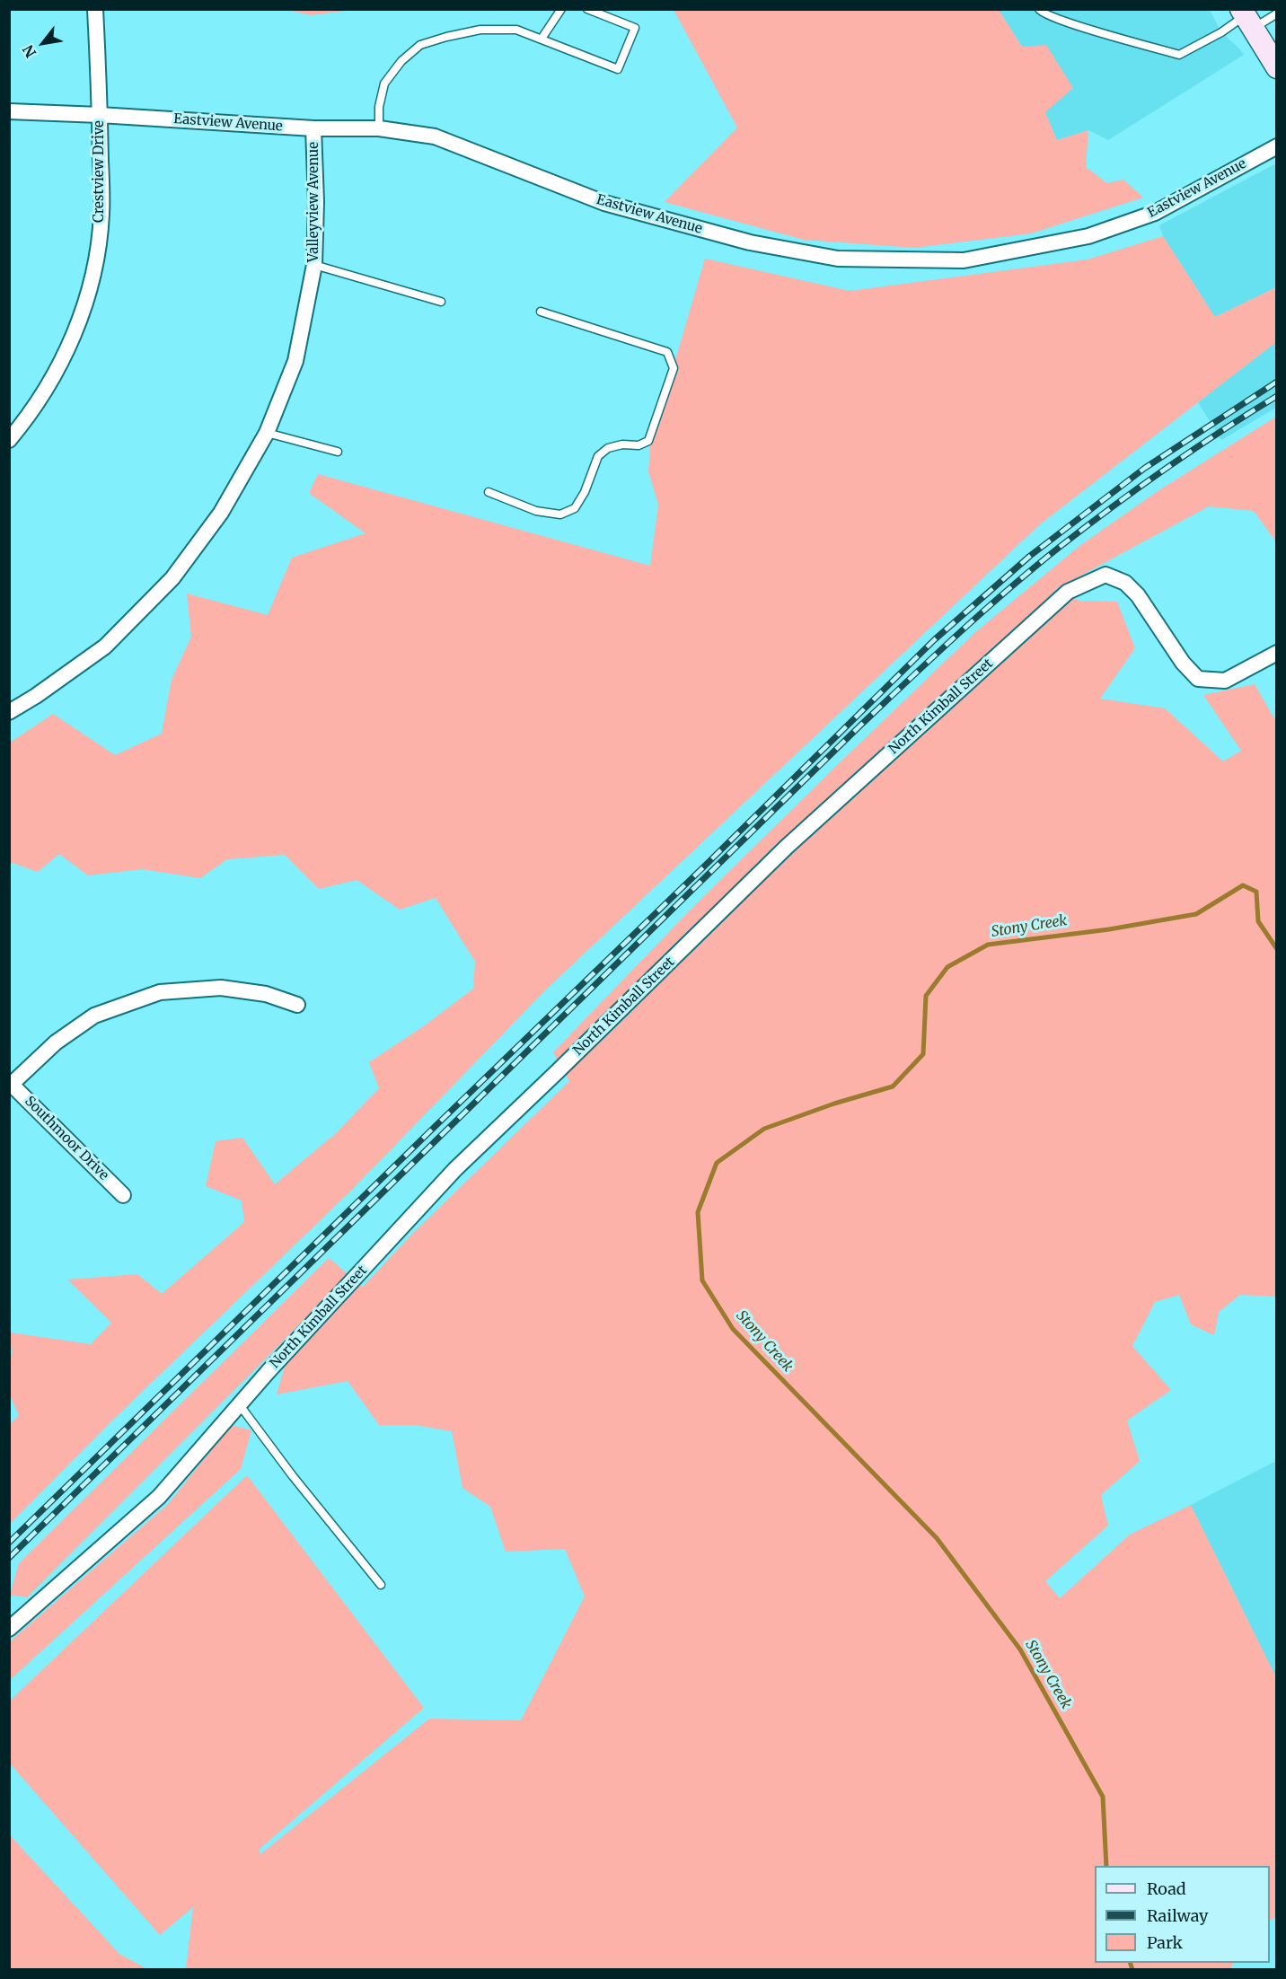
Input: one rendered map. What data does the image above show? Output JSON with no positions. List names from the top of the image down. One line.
{"streets":{"street":["Eastview Avenue","Crestview Drive","Valleyview Avenue","North Kimball Street","Southmoor Drive"]},"crossings":[["Eastview Avenue","Crestview Drive"],["Eastview Avenue","Valleyview Avenue"]],"water":["Stony Creek"],"legend":["Road","Railway","Park"],"north":"bottom left"}
